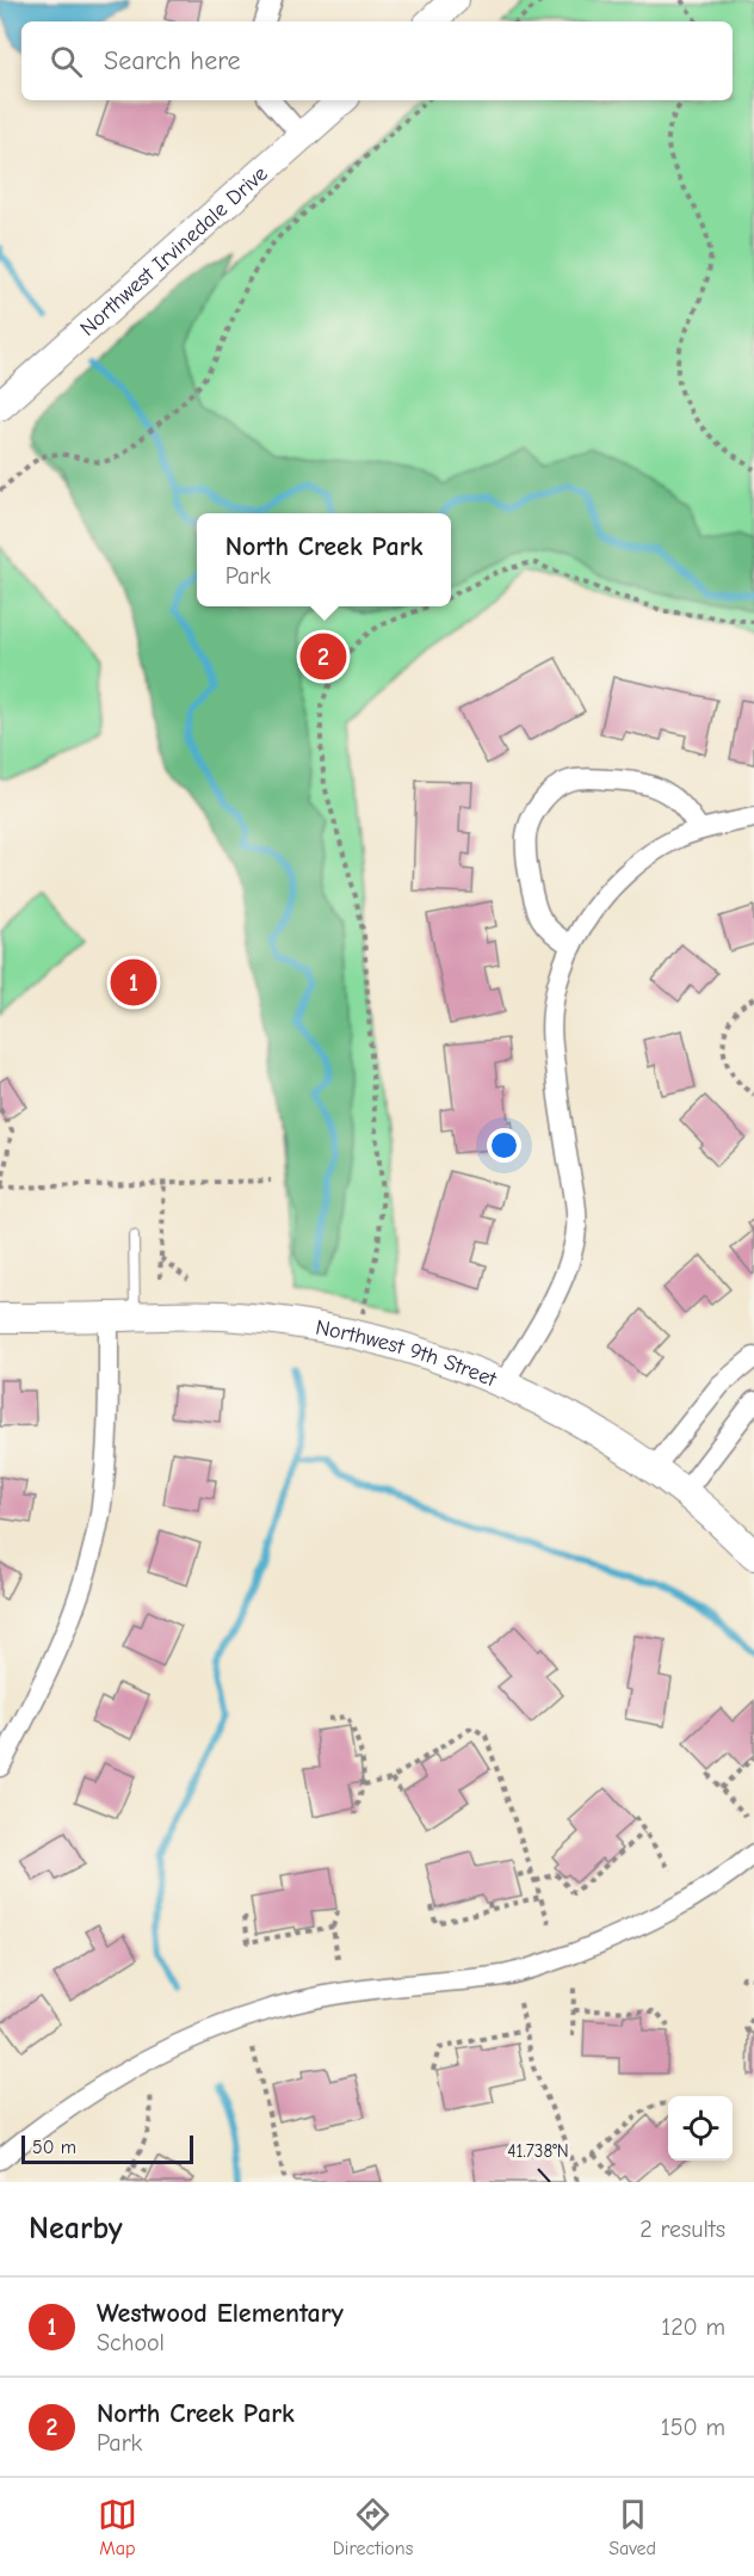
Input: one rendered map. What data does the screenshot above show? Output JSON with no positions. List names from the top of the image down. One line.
{"streets":{"street":["Northwest Irvinedale Drive","Northwest 9th Street"]},"scale_bar":"50 m","page":{"search":"Search here","popup":["North Creek Park","Park"],"pins":["2","1"],"scale":"50 m","heading":["Nearby","2 results"],"list":[{"mark":"1","name":"Westwood Elementary","note":"School","value":"120 m"},{"mark":"2","name":"North Creek Park","note":"Park","value":"150 m"}],"nav":["Map","Directions","Saved"]},"coordinates":["41.738°N"]}
